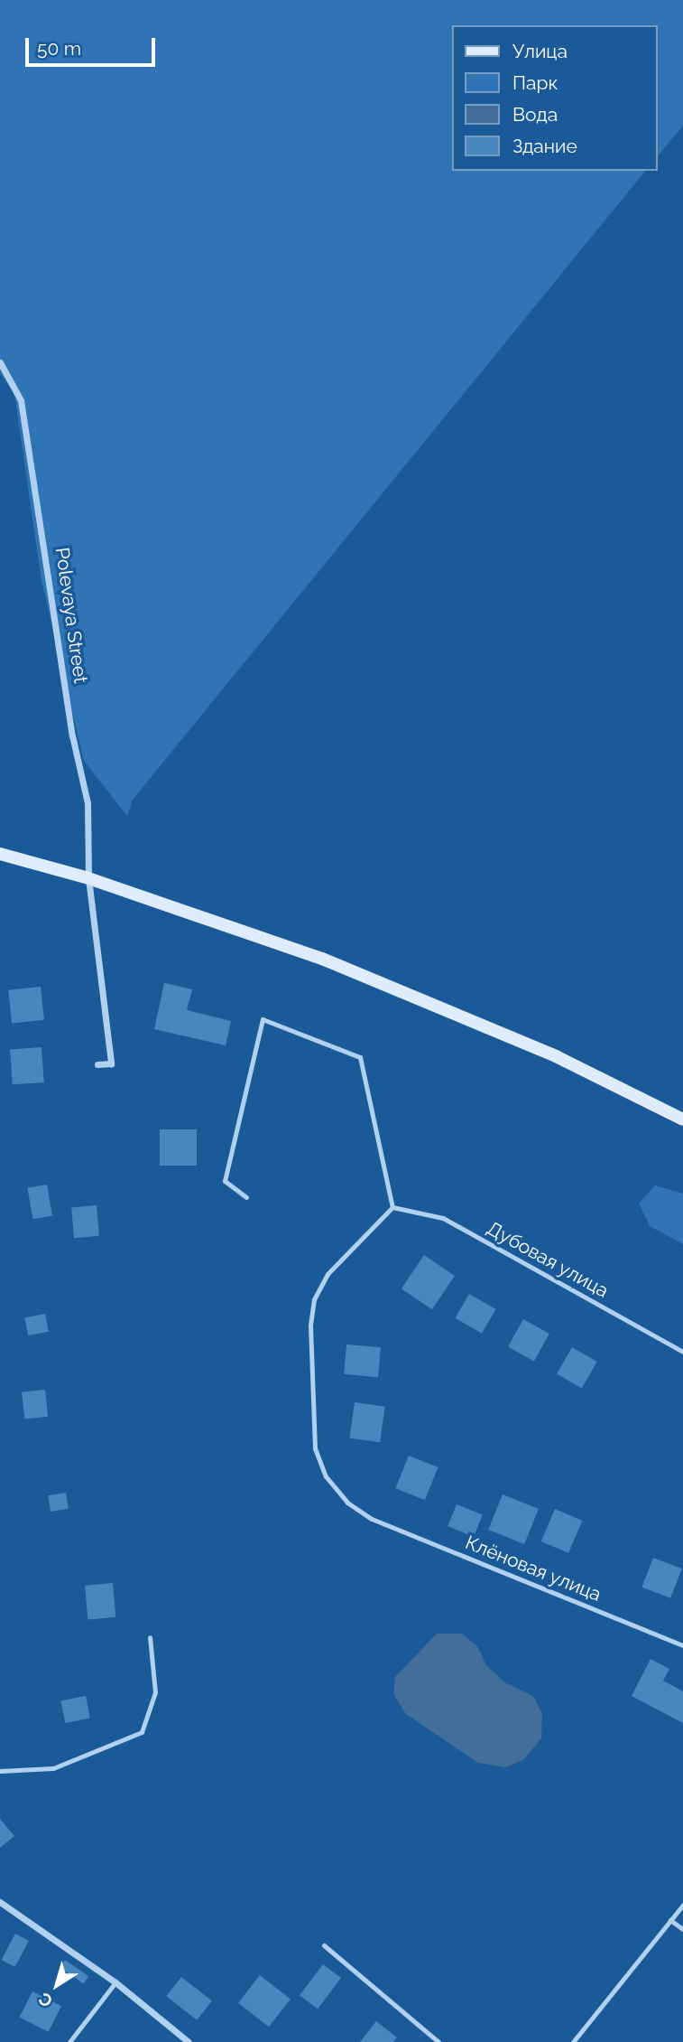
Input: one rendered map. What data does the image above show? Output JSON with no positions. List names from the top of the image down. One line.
{"streets":{"street":["Polevaya Street"],"lane":["Дубовая улица","Клёновая улица"]},"crossings":[["Дубовая улица","Клёновая улица"]],"legend":["Улица","Парк","Вода","Здание"],"scale_bar":"50 m","north":"bottom left"}
